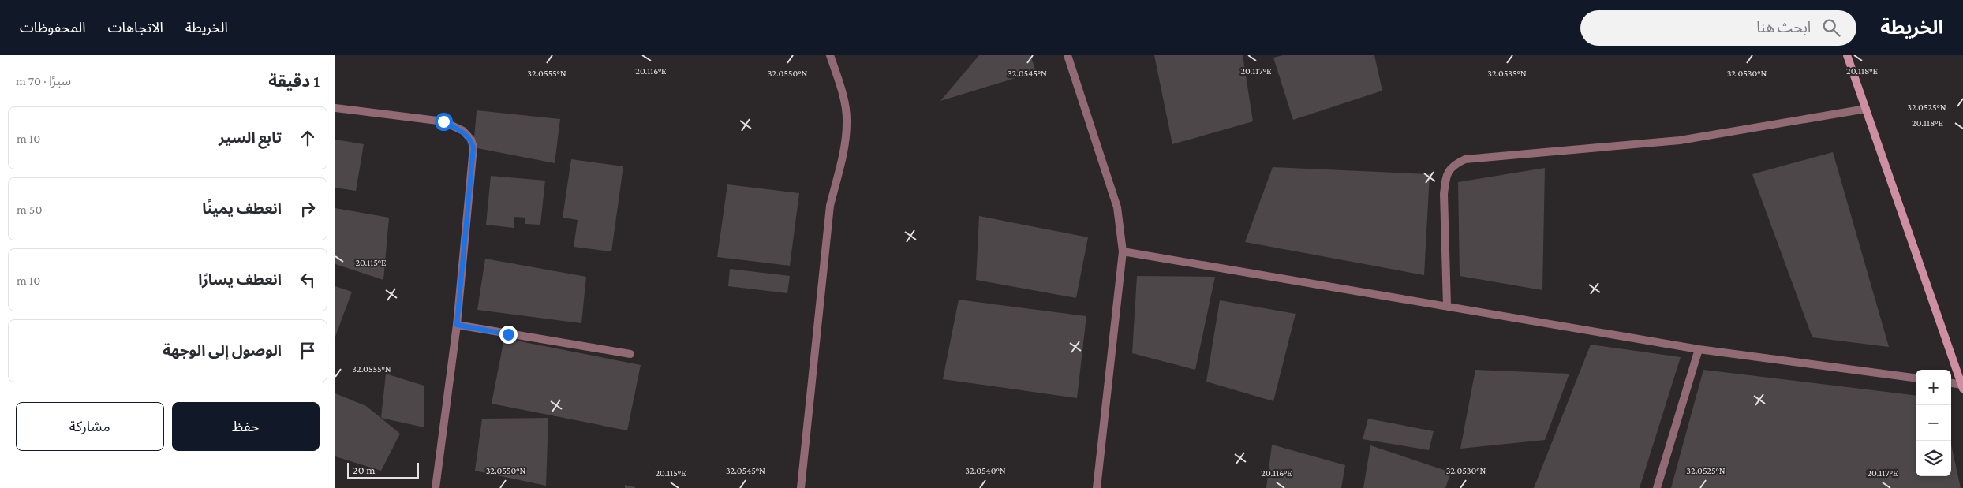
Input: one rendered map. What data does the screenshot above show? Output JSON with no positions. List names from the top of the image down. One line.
{"scale_bar":"20 m","page":{"header":"الخريطة","search":"ابحث هنا","nav":["الخريطة","الاتجاهات","المحفوظات"],"heading":["1 دقيقة","سيرًا · 70 m"],"list":[["تابع السير","10 m"],["انعطف يمينًا","50 m"],["انعطف يسارًا","10 m"],"الوصول إلى الوجهة"],"map_buttons":["+","−"],"buttons":["حفظ","مشاركة"],"scale":"20 m"},"coordinates":["20.116°E","20.117°E","20.118°E","32.0555°N","32.0550°N","32.0545°N","32.0535°N","32.0530°N","32.0525°N","20.115°E","32.0540°N"]}
